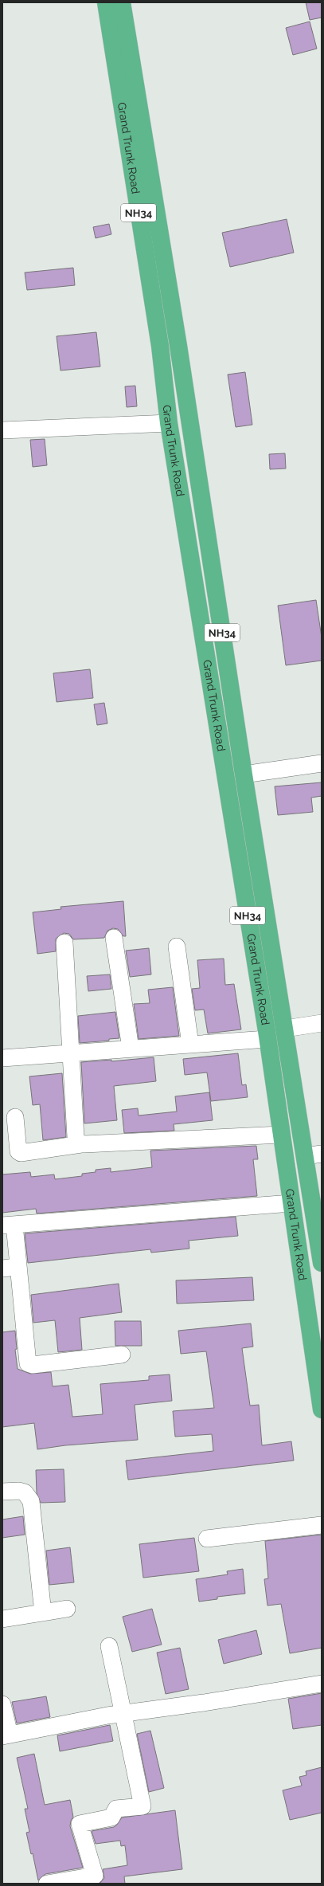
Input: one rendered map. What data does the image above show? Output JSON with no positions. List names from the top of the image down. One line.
{"streets":{"highway":["Grand Trunk Road","NH34"]}}
